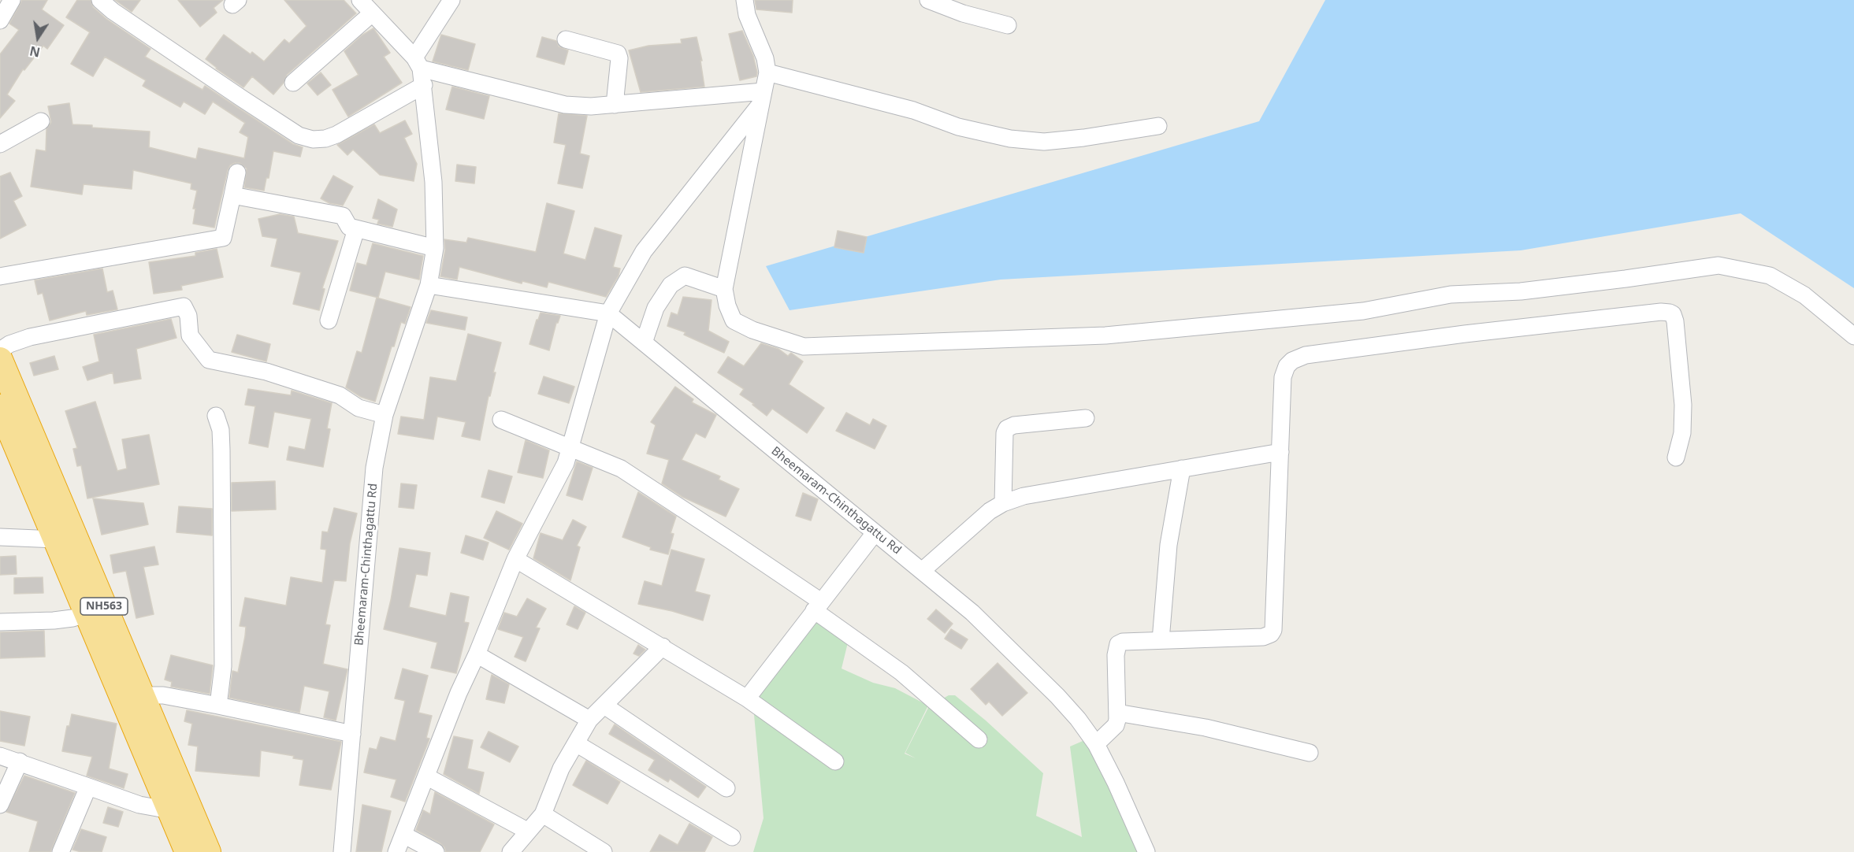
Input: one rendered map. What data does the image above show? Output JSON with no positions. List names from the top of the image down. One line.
{"streets":{"highway":["NH563"],"street":["Bheemaram-Chinthagattu Rd"]},"north":"bottom"}
